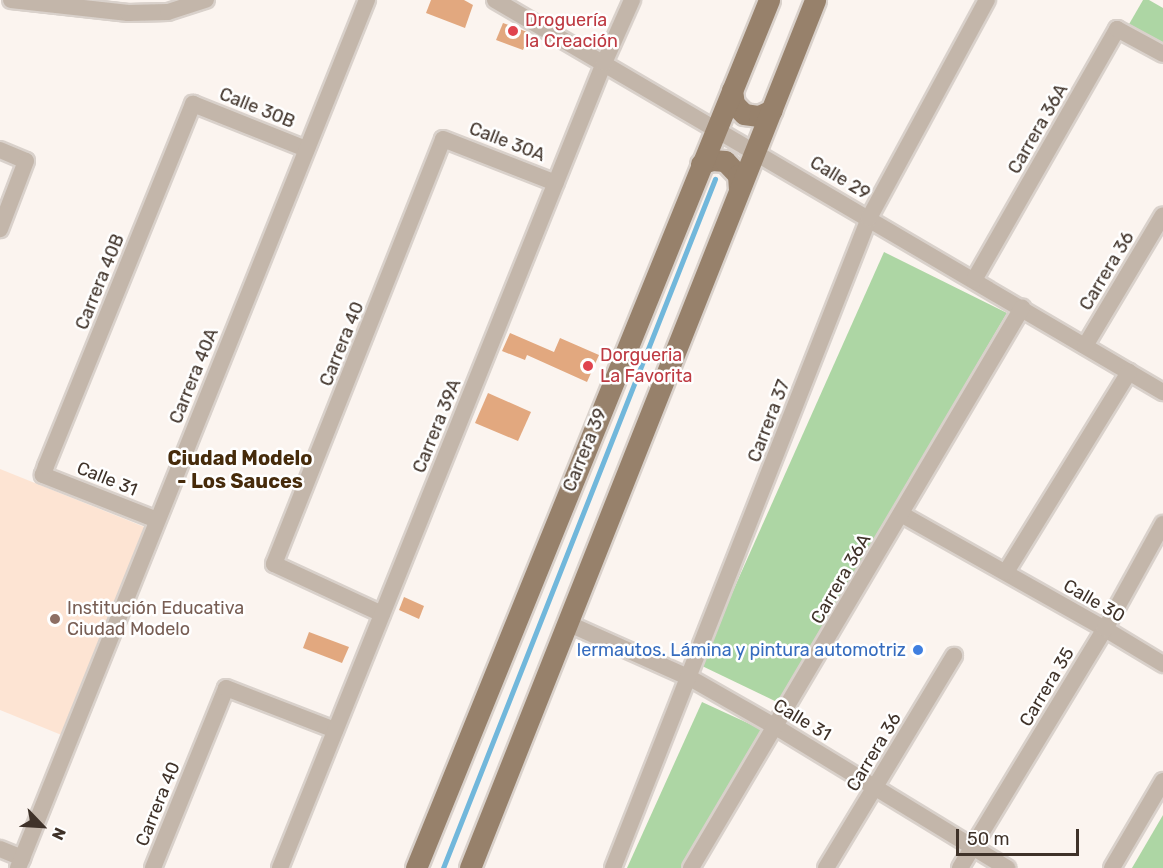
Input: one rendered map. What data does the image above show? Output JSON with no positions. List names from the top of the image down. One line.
{"streets":{"main road":["Carrera 39"],"street":["Calle 30B","Carrera 36A","Calle 30A","Calle 29","Carrera 36","Carrera 40B","Carrera 40","Carrera 40A","Carrera 37","Carrera 39A","Calle 31","Calle 30","Carrera 35"]},"crossings":[["Calle 30B","Carrera 40B"],["Calle 30B","Carrera 40A"],["Carrera 36A","Calle 29"],["Carrera 36A","Calle 31"],["Carrera 36A","Calle 30"],["Calle 30A","Carrera 40"],["Calle 30A","Carrera 39A"],["Calle 29","Carrera 36"],["Calle 29","Carrera 37"],["Calle 29","Carrera 39A"],["Calle 29","Carrera 39"],["Carrera 36","Calle 31"],["Carrera 40B","Calle 31"],["Carrera 40","Carrera 39A"],["Carrera 40A","Calle 31"],["Carrera 37","Calle 31"],["Calle 31","Carrera 35"],["Calle 30","Carrera 35"]],"districts":["Ciudad Modelo - Los Sauces"],"places":["Droguería la Creación","Dorgueria La Favorita","Institución Educativa Ciudad Modelo","lermautos. Lámina y pintura automotriz"],"scale_bar":"50 m","north":"bottom right"}
